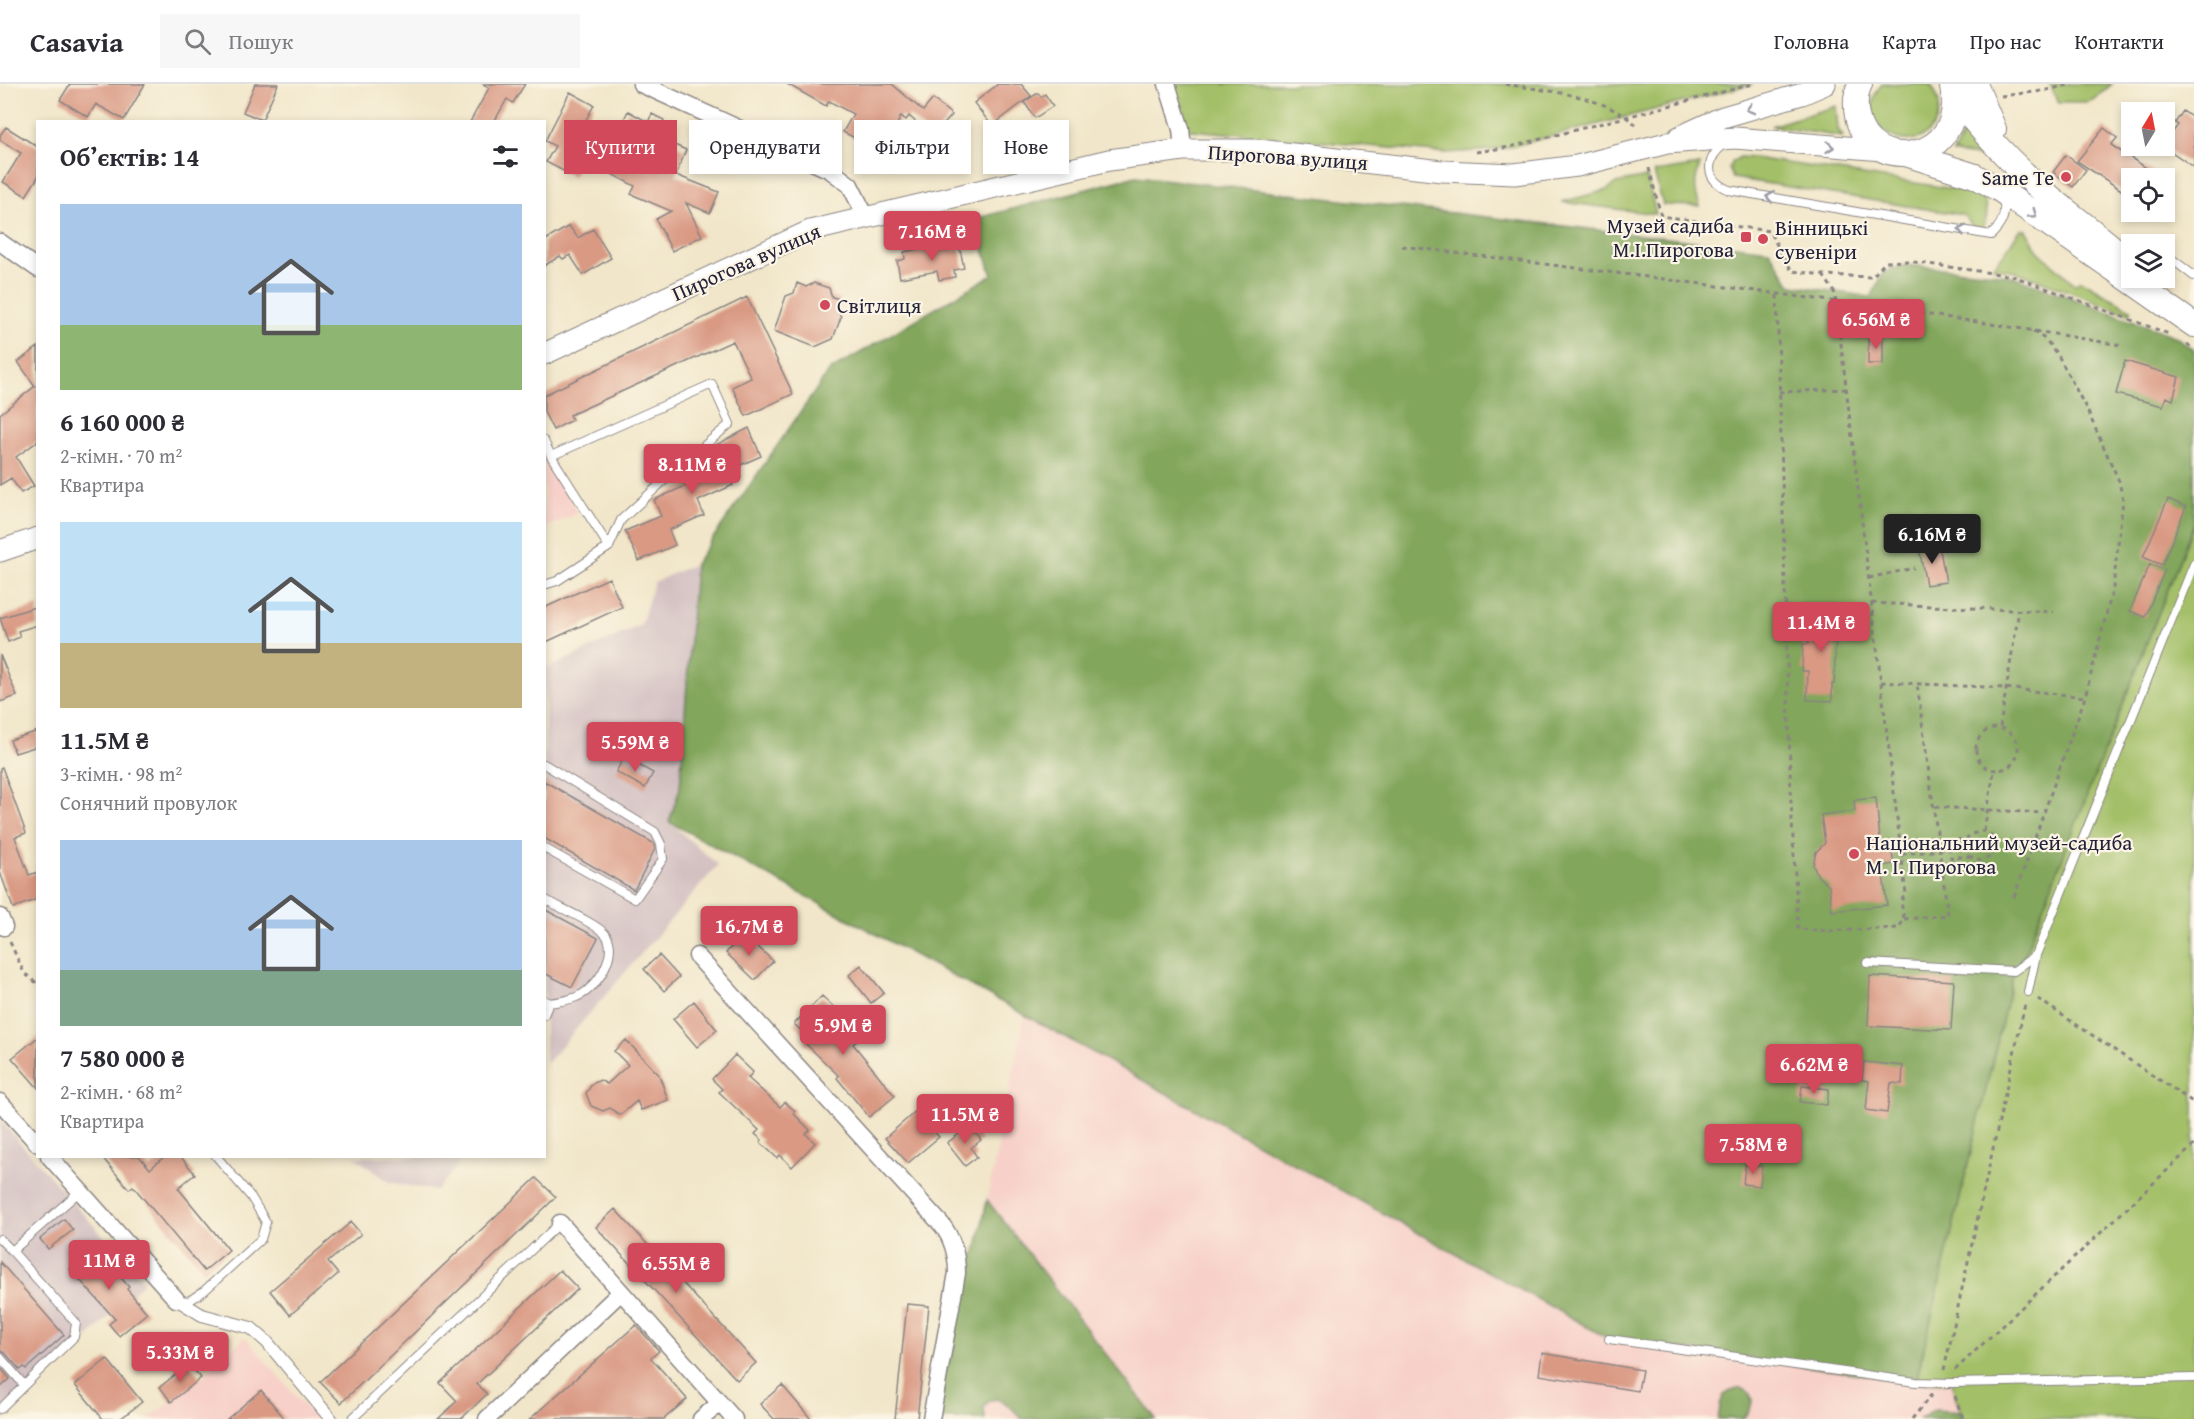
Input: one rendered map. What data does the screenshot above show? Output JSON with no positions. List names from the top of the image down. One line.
{"streets":{"main road":["Пирогова вулиця"]},"places":{"other":["Same Te","Вінницькі сувеніри","Світлиця","Національний музей-садиба М. І. Пирогова"],"transit":["Музей садиба М.І.Пирогова"]},"north":"top","page":{"header":"Casavia","search":"Пошук","nav":["Головна","Карта","Про нас","Контакти"],"chip":["Купити","Орендувати","Фільтри","Нове"],"heading":"Об’єктів: 14","list":[{"name":"6 160 000 ₴","note":"2-кімн. · 70 m² · Квартира"},{"name":"11.5M ₴","note":"3-кімн. · 98 m² · Сонячний провулок"},{"name":"7 580 000 ₴","note":"2-кімн. · 68 m² · Квартира"}],"price":["7.16M ₴","6.56M ₴","8.11M ₴","6.16M ₴","11.4M ₴","5.59M ₴","16.7M ₴","5.9M ₴","6.62M ₴","11.5M ₴","7.58M ₴","11M ₴","6.55M ₴","5.33M ₴"]}}
